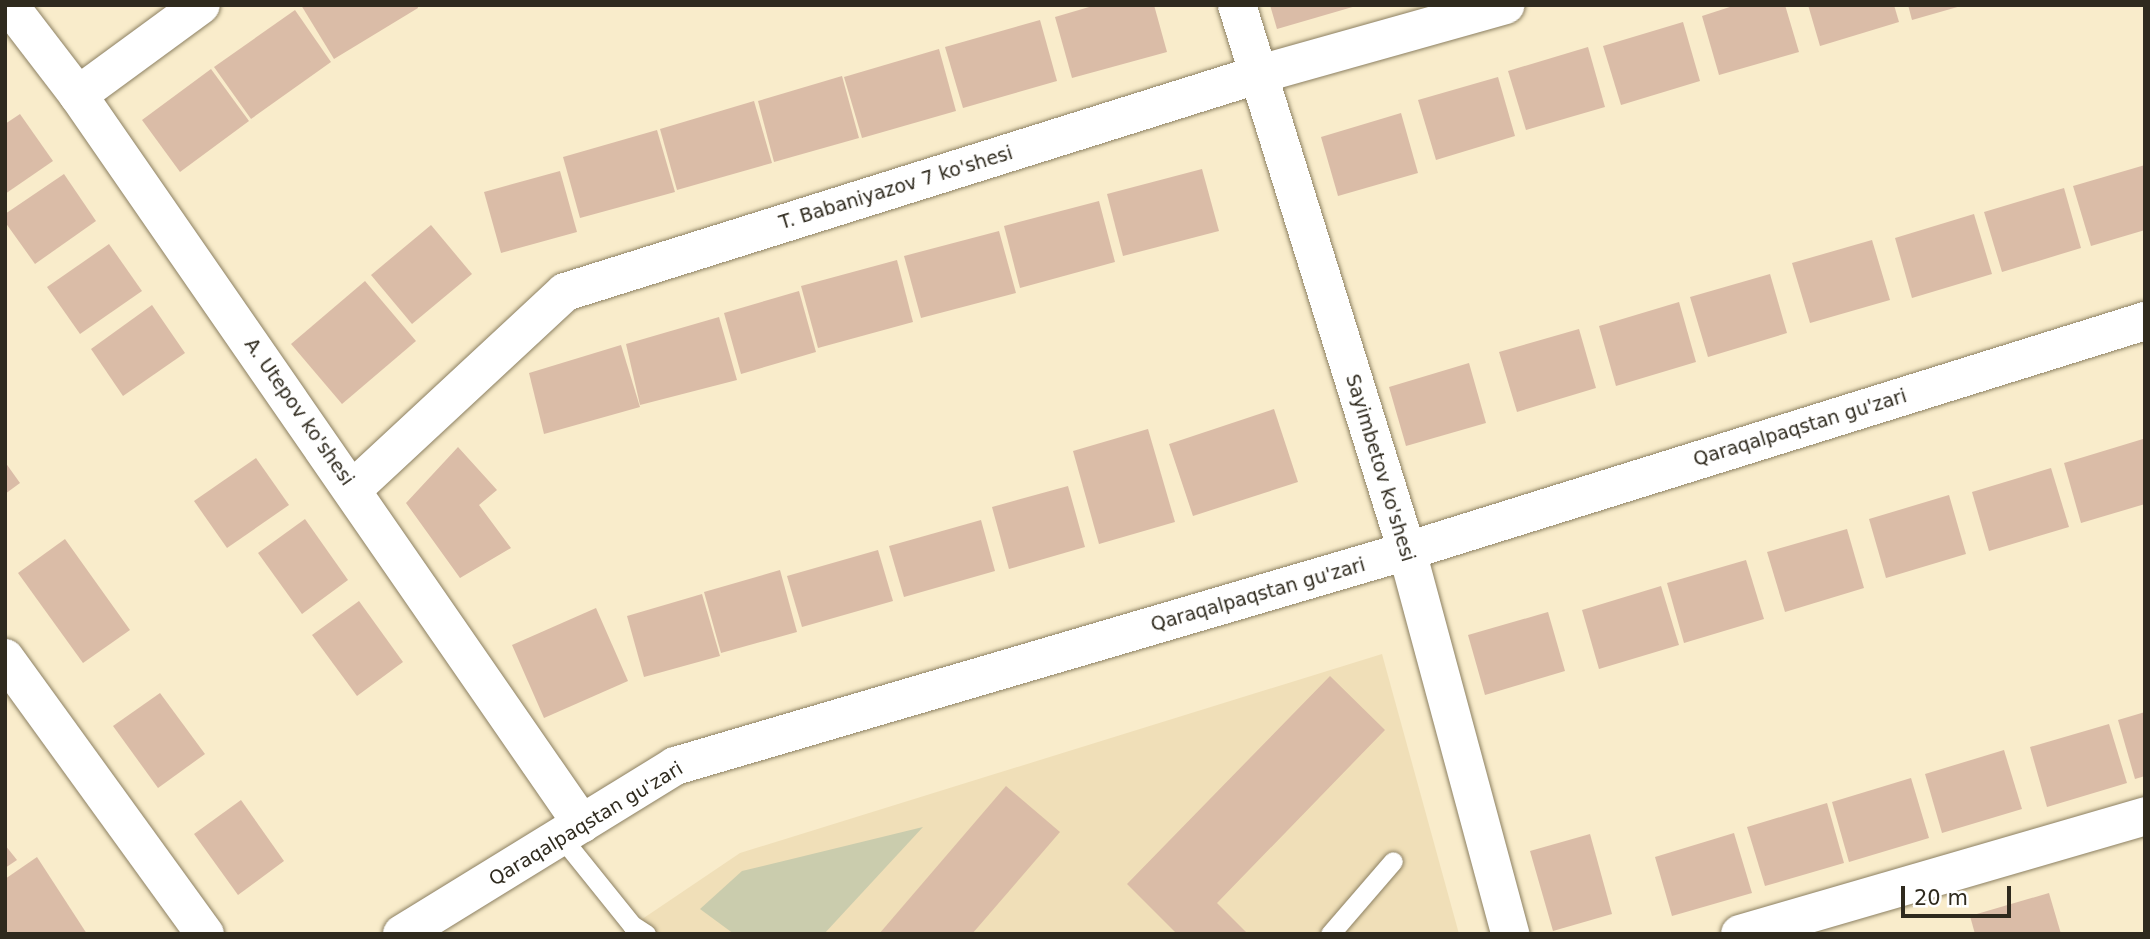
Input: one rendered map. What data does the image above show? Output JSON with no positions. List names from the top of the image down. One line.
{"streets":{"street":["T. Babaniyazov 7 ko'shesi","A. Utepov ko'shesi","Qaraqalpaqstan gu'zari","Sayimbetov ko'shesi"]},"crossings":[["T. Babaniyazov 7 ko'shesi","A. Utepov ko'shesi"],["T. Babaniyazov 7 ko'shesi","Sayimbetov ko'shesi"],["A. Utepov ko'shesi","Qaraqalpaqstan gu'zari"],["Qaraqalpaqstan gu'zari","Sayimbetov ko'shesi"]],"scale_bar":"20 m"}
